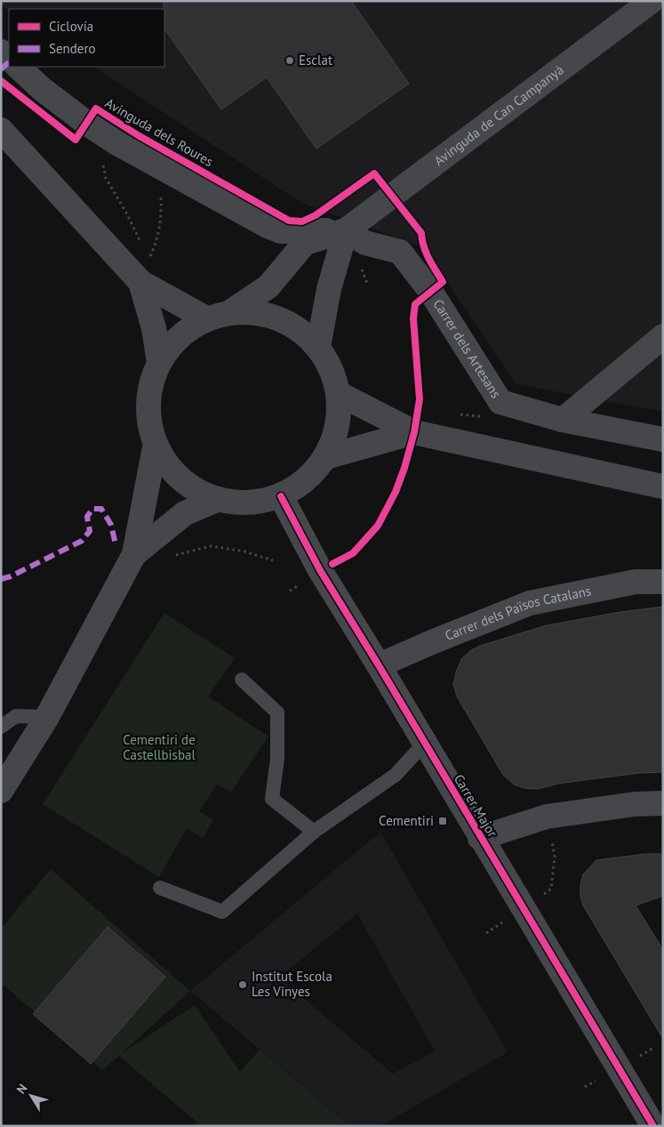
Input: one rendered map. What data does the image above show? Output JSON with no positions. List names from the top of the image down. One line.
{"streets":{"street":["Avinguda de Can Campanyà","Carrer dels Artesans","Carrer dels Països Catalans","Carrer Major"],"cycle path":["Avinguda dels Roures"]},"crossings":[["Avinguda de Can Campanyà","Carrer dels Artesans"],["Carrer dels Països Catalans","Carrer Major"]],"parks":["Cementiri de Castellbisbal"],"places":{"other":["Esclat","Institut Escola Les Vinyes"],"transit":["Cementiri"]},"legend":["Ciclovía","Sendero"],"north":"top left"}
